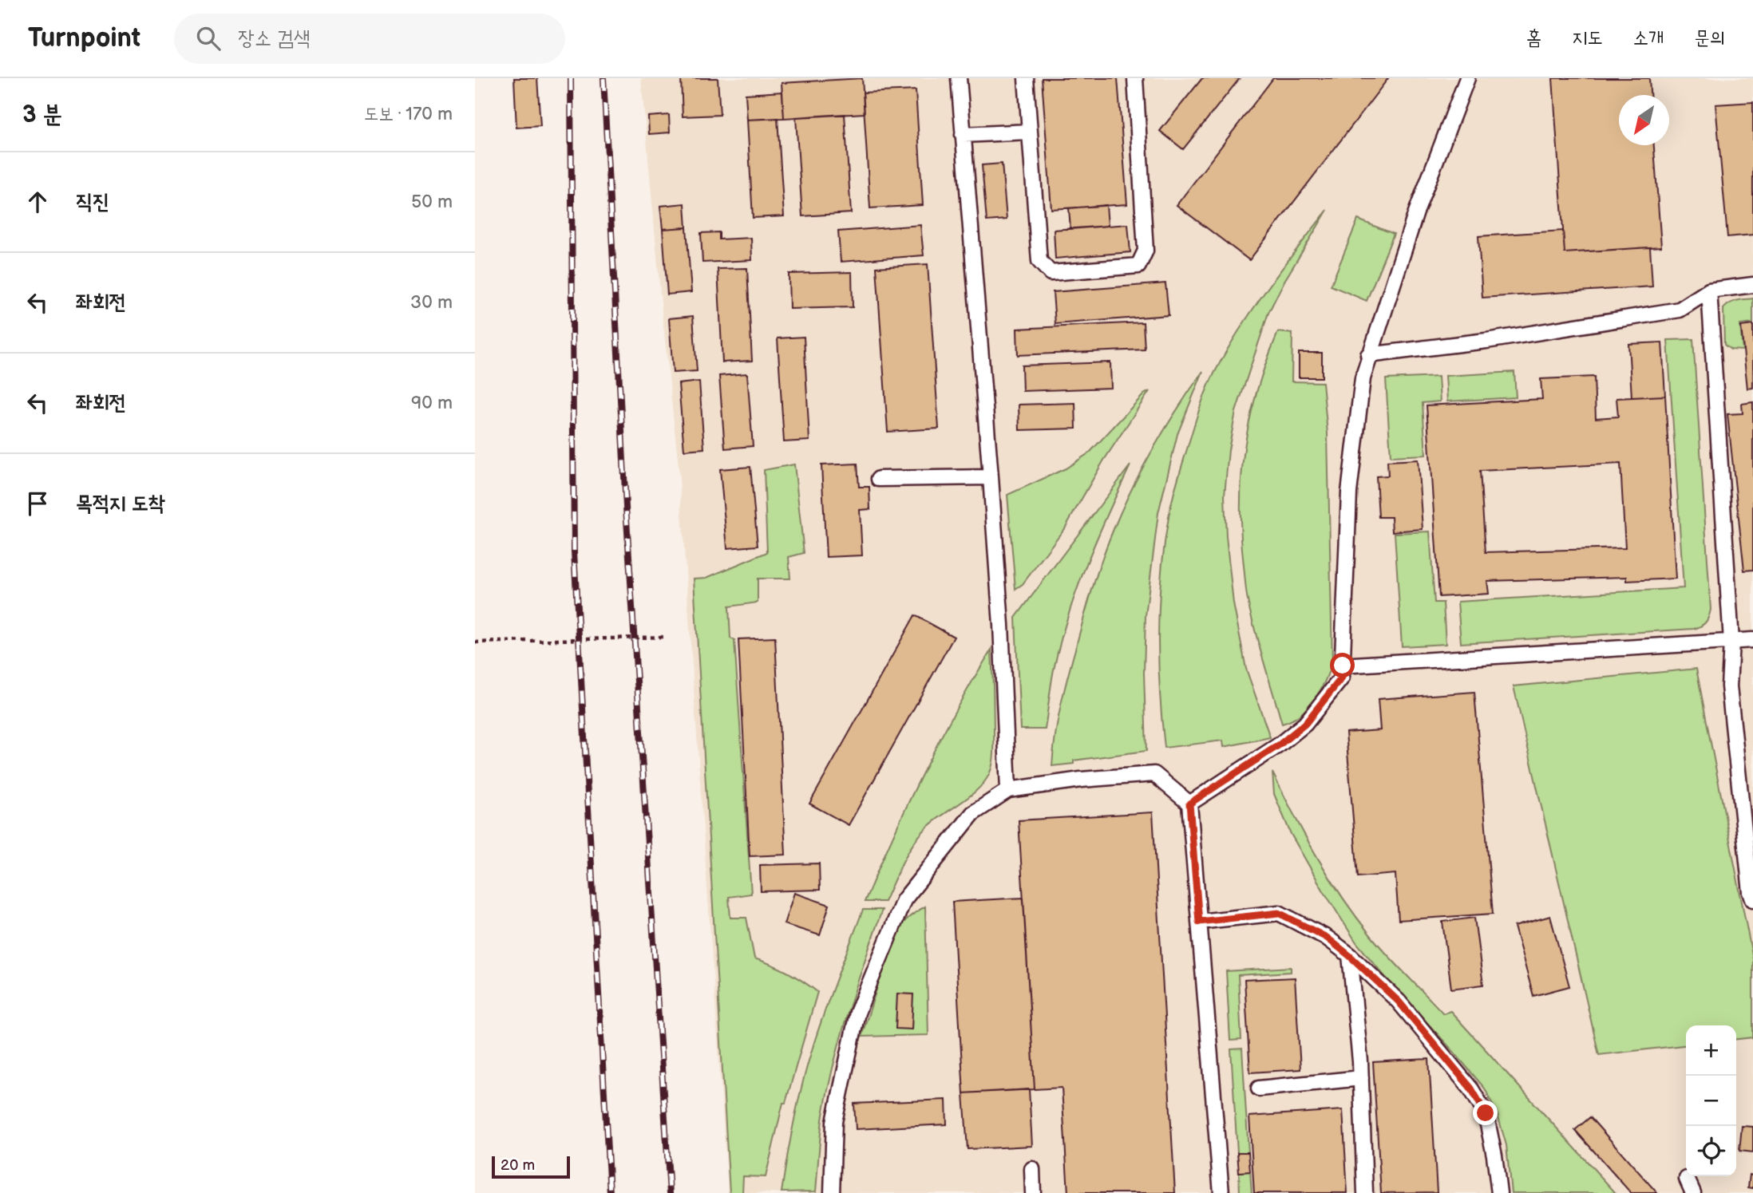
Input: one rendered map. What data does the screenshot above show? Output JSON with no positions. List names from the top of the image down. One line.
{"scale_bar":"20 m","north":"bottom left","page":{"header":"Turnpoint","search":"장소 검색","nav":["홈","지도","소개","문의"],"heading":["3 분","도보 · 170 m"],"list":[["직진","50 m"],["좌회전","30 m"],["좌회전","90 m"],"목적지 도착"],"map_buttons":["+","−"],"scale":"20 m"}}
